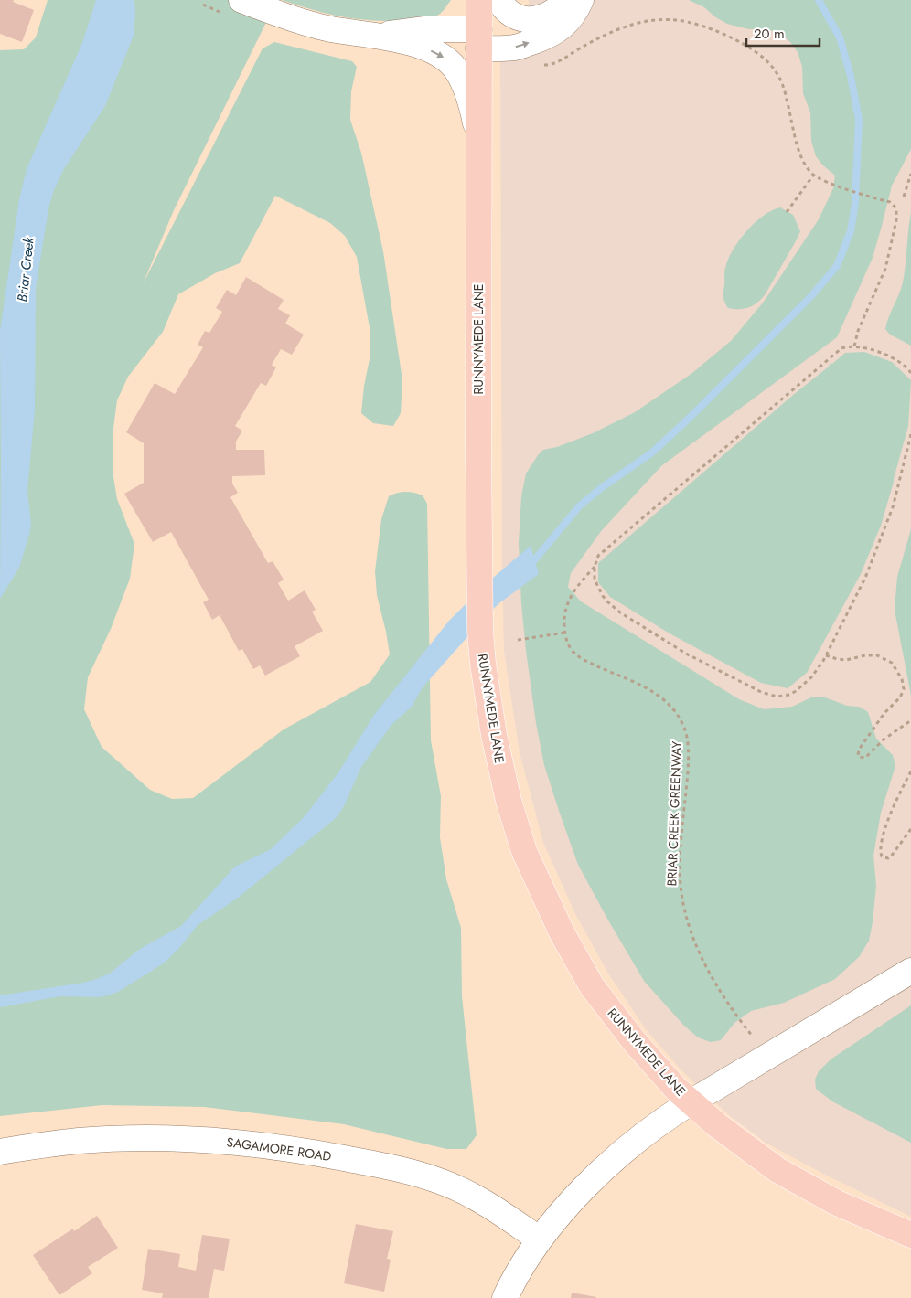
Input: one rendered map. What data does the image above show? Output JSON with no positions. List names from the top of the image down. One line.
{"streets":{"main road":["RUNNYMEDE LANE"],"street":["SAGAMORE ROAD"],"path":["BRIAR CREEK GREENWAY"]},"water":["Briar Creek"],"scale_bar":"20 m"}
